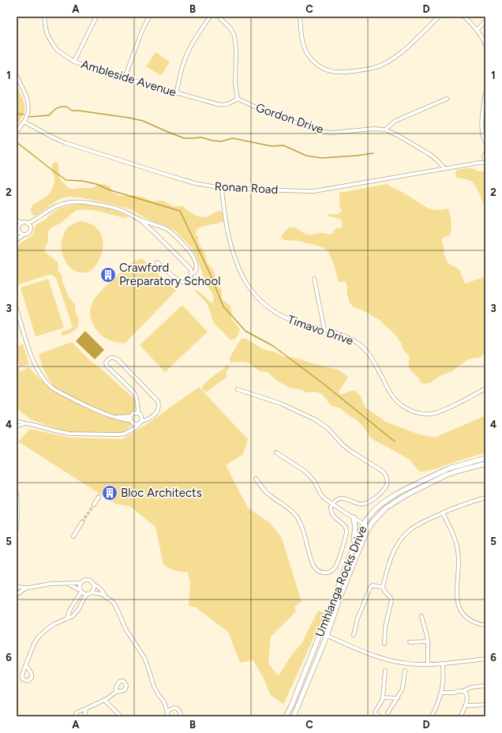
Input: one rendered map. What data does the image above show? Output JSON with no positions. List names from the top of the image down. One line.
{"streets":{"main road":["Umhlanga Rocks Drive"],"street":["Ambleside Avenue","Gordon Drive","Ronan Road","Timavo Drive"]},"crossings":[["Ambleside Avenue","Gordon Drive"],["Gordon Drive","Ronan Road"],["Ronan Road","Timavo Drive"]],"places":{"building":["Crawford Preparatory School","Bloc Architects"]},"grid":{"columns":["A","B","C","D"],"rows":["1","2","3","4","5","6"]}}
